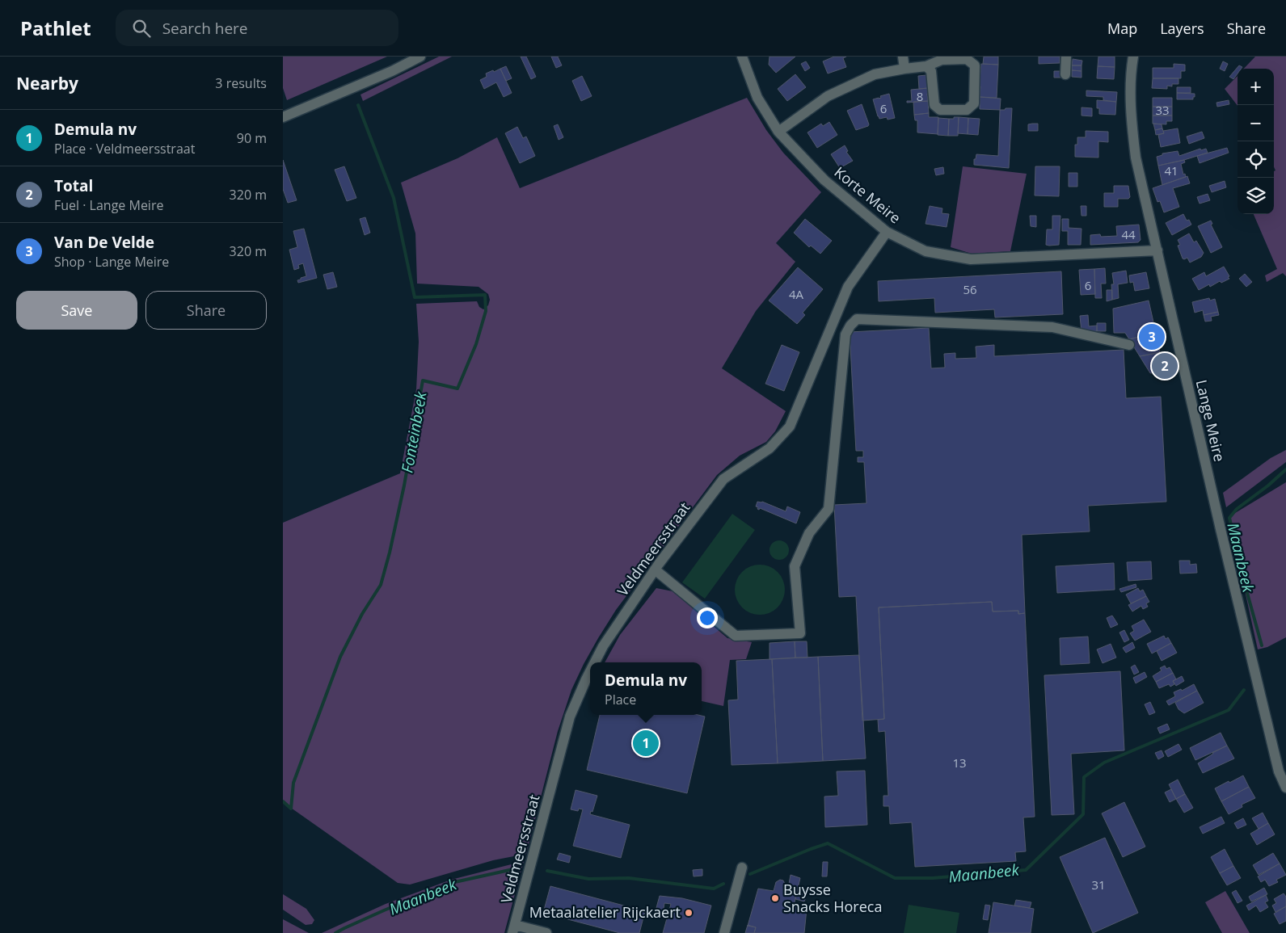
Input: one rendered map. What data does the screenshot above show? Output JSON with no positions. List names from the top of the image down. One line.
{"streets":{"street":["Korte Meire","Lange Meire","Veldmeersstraat"]},"crossings":[["Korte Meire","Lange Meire"],["Korte Meire","Veldmeersstraat"]],"water":["Fonteinbeek","Maanbeek"],"places":["Buysse Snacks Horeca","Metaalatelier Rijckaert"],"house_numbers":["8","6","33","41","44","6","56","4A","13","31"],"page":{"header":"Pathlet","search":"Search here","nav":["Map","Layers","Share"],"heading":["Nearby","3 results"],"map_buttons":["+","−"],"list":[{"mark":"1","name":"Demula nv","note":"Place · Veldmeersstraat","value":"90 m"},{"mark":"2","name":"Total","note":"Fuel · Lange Meire","value":"320 m"},{"mark":"3","name":"Van De Velde","note":"Shop · Lange Meire","value":"320 m"}],"buttons":["Save","Share"],"pins":["3","2","1"],"popup":["Demula nv","Place"]}}
